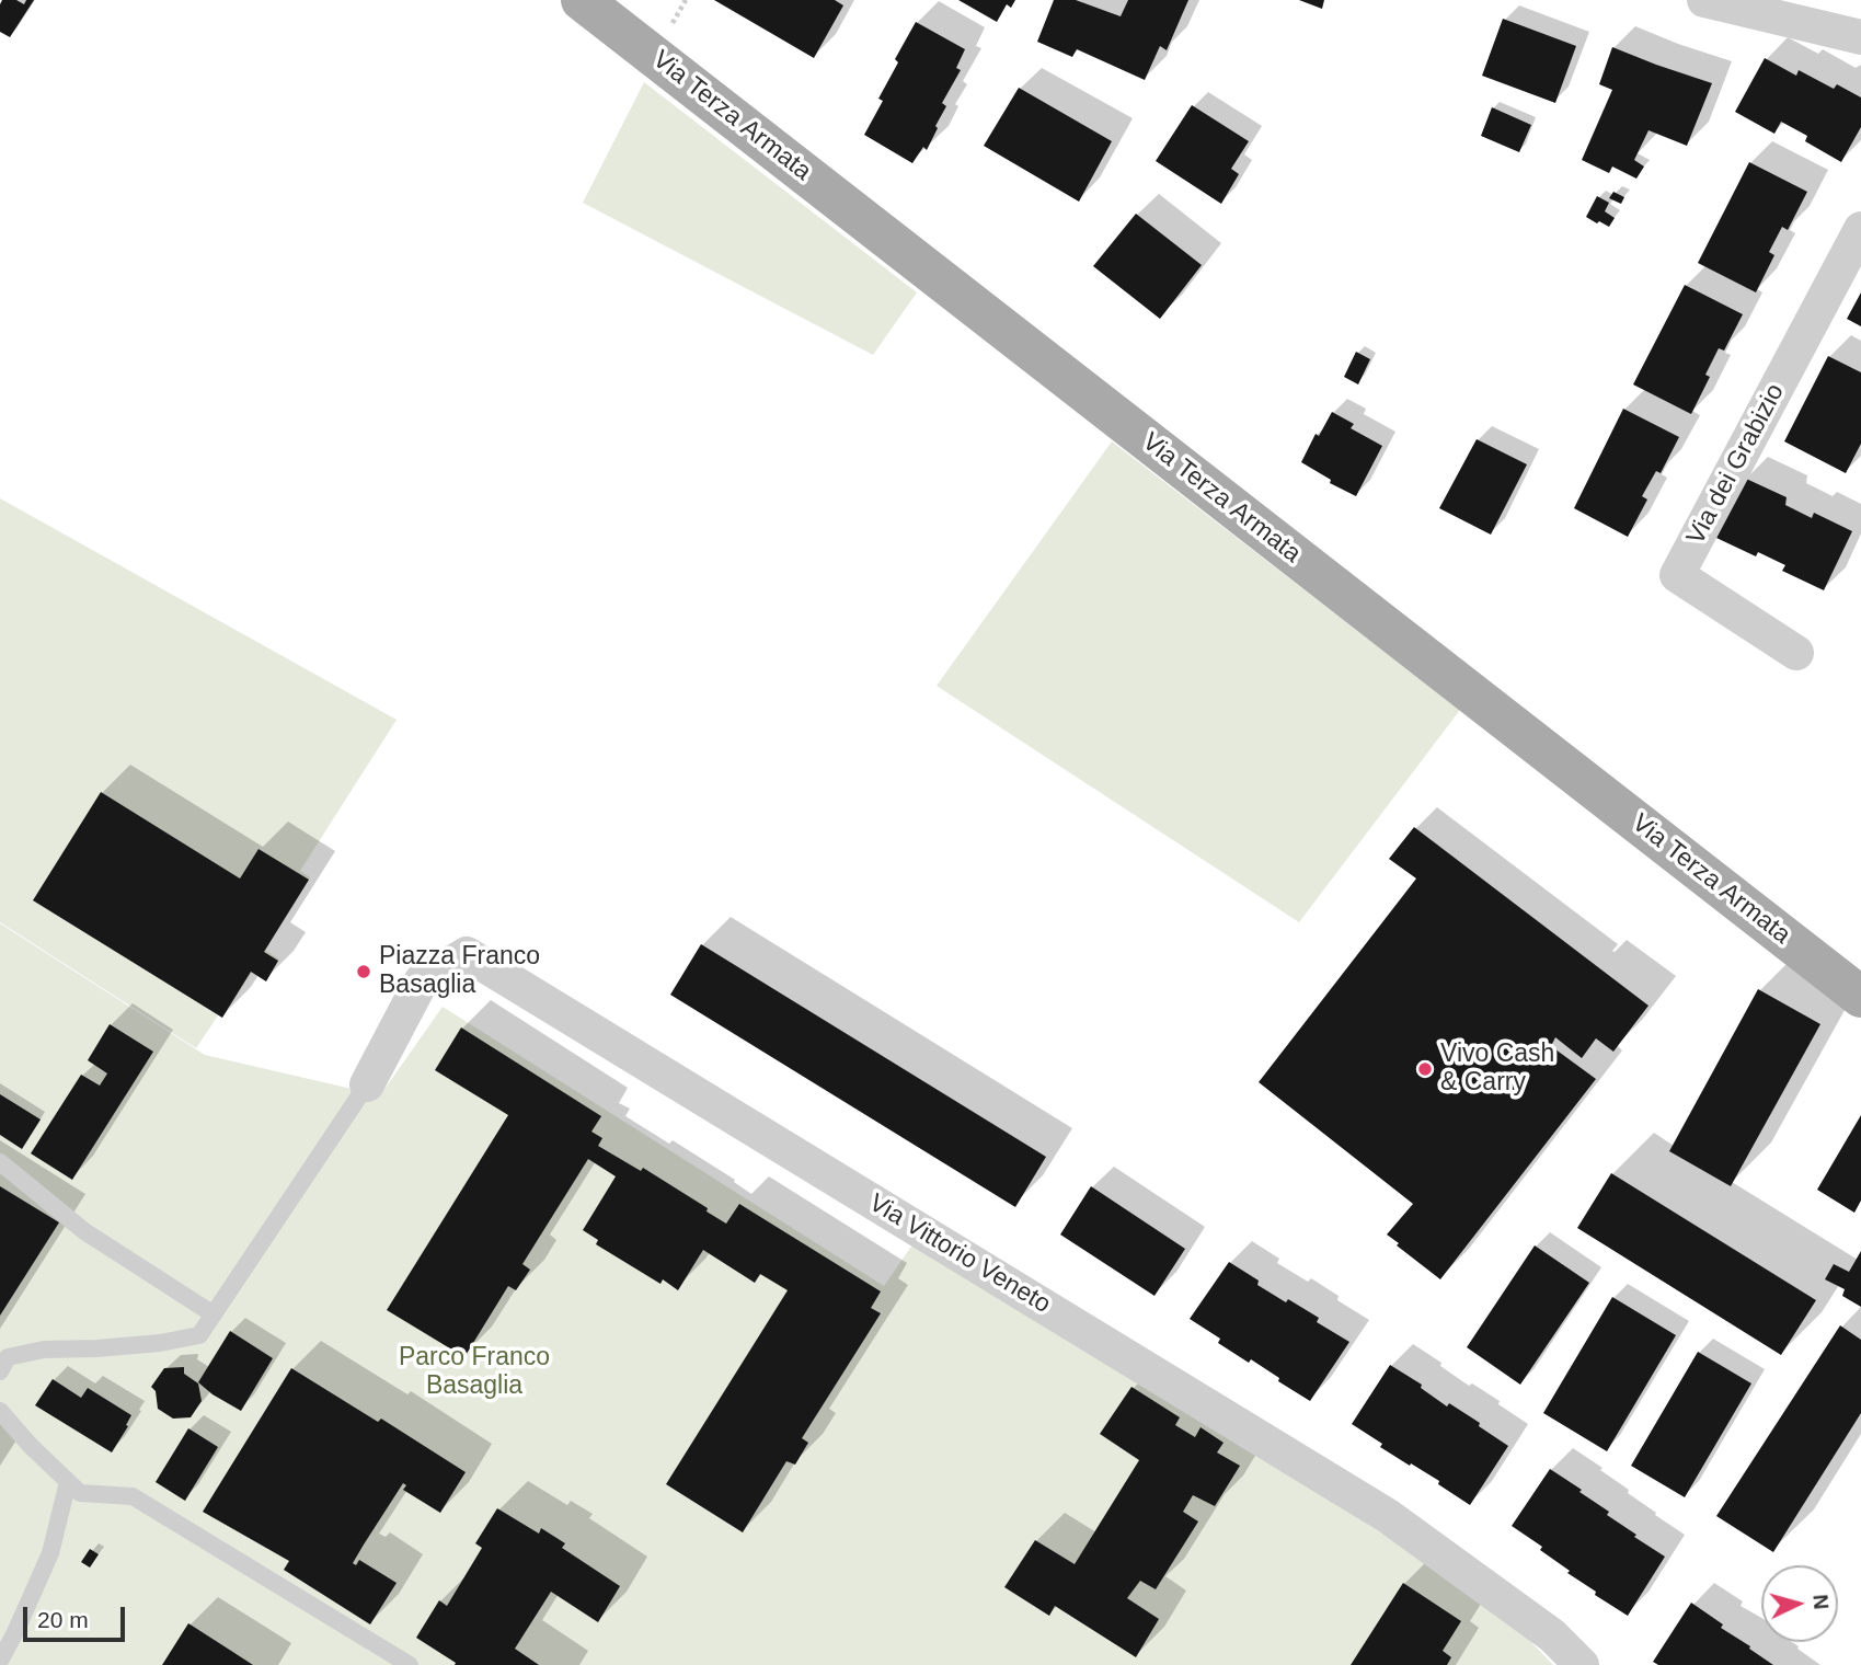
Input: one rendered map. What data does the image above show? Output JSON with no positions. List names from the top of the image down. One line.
{"streets":{"main road":["Via Terza Armata"],"street":["Via dei Grabizio","Via Vittorio Veneto"]},"parks":["Parco Franco Basaglia"],"places":["Piazza Franco Basaglia","Vivo Cash & Carry"],"scale_bar":"20 m","north":"right"}
